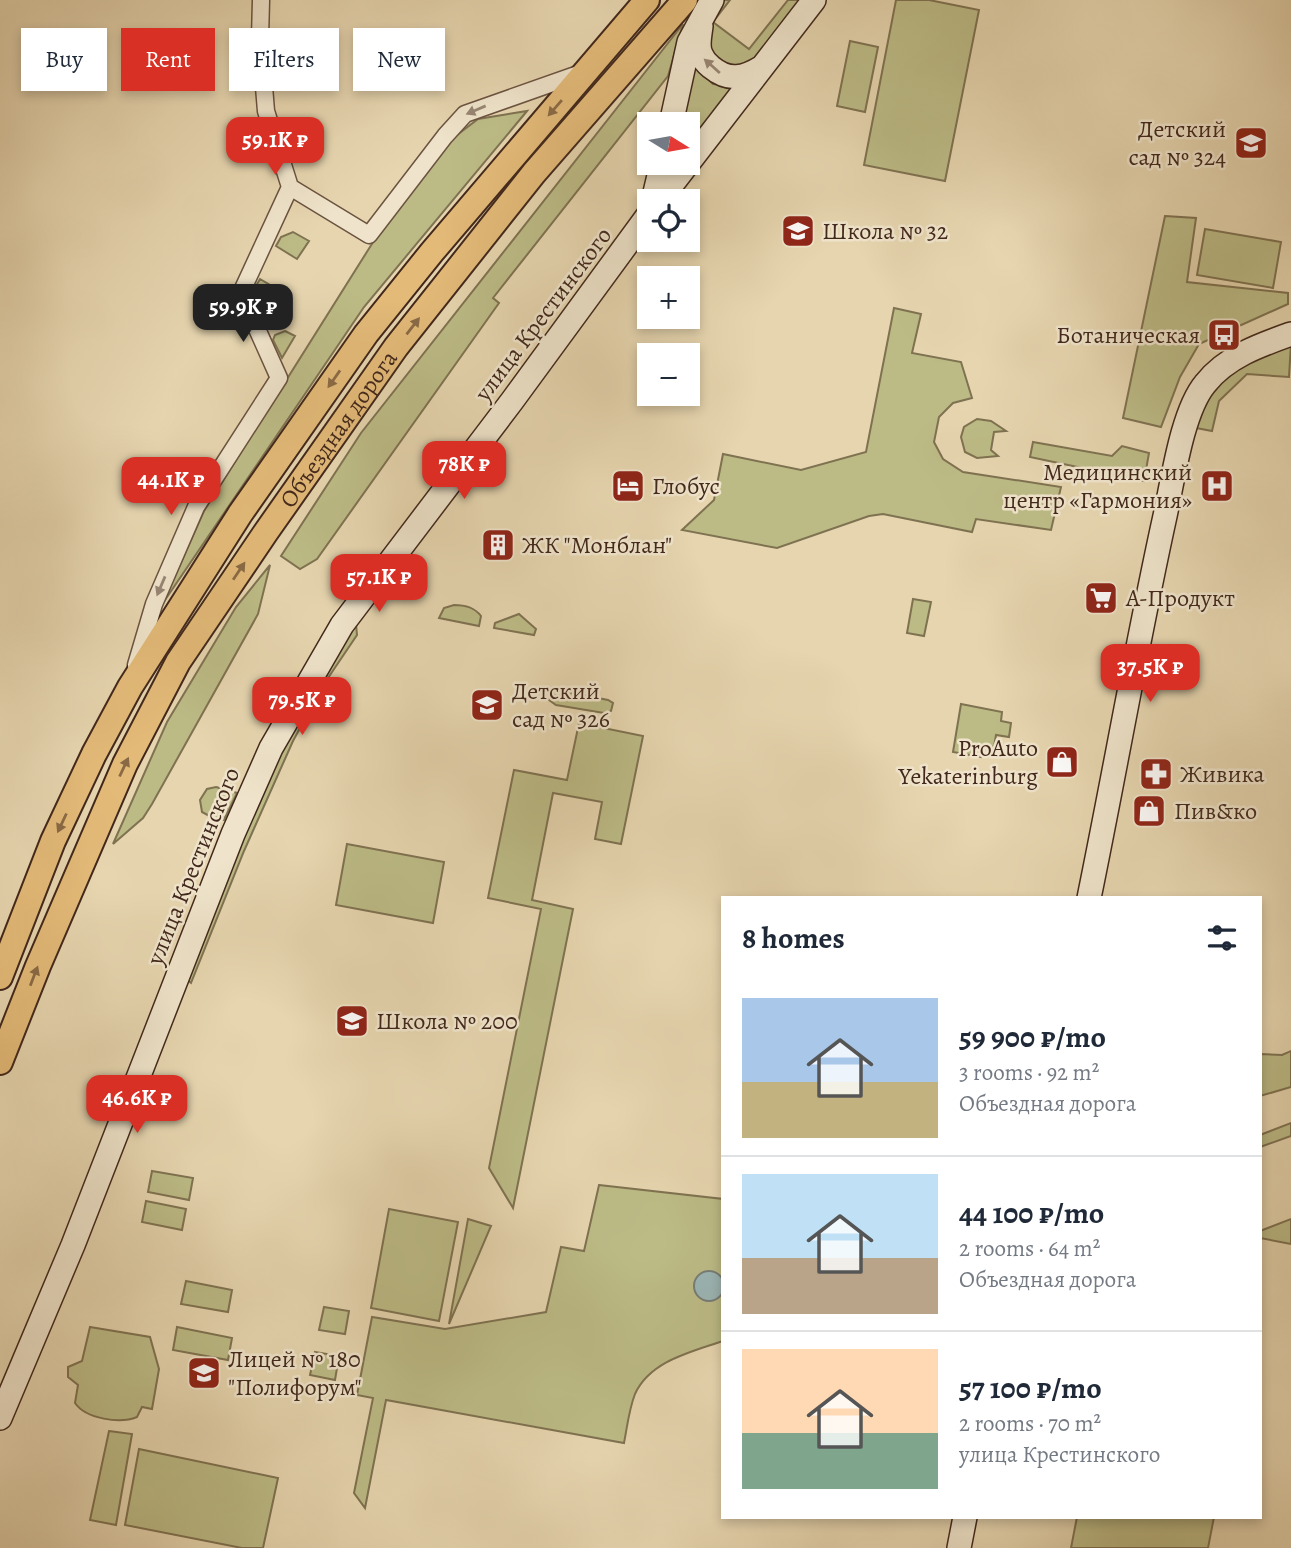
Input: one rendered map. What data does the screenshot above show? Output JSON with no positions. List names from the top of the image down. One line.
{"streets":{"main road":["Объездная дорога"],"street":["улица Крестинского"]},"places":{"school or university":["Детский сад № 324","Школа № 32","Детский сад № 326","Школа № 200","Лицей № 180 \"Полифорум\""],"bus stop":["Ботаническая"],"hotel":["Глобус"],"hospital":["Медицинский центр «Гармония»"],"building":["ЖК \"Монблан\""],"supermarket":["А-Продукт"],"shop":["ProAuto Yekaterinburg","Пив&ко"],"pharmacy":["Живика"]},"north":"right","page":{"chip":["Buy","Rent","Filters","New"],"map_buttons":["+","−"],"price":["59.1K ₽","59.9K ₽","78K ₽","44.1K ₽","57.1K ₽","37.5K ₽","79.5K ₽","46.6K ₽"],"heading":"8 homes","list":[{"name":"59 900 ₽/mo","note":"3 rooms · 92 m² · Объездная дорога"},{"name":"44 100 ₽/mo","note":"2 rooms · 64 m² · Объездная дорога"},{"name":"57 100 ₽/mo","note":"2 rooms · 70 m² · улица Крестинского"}]}}
